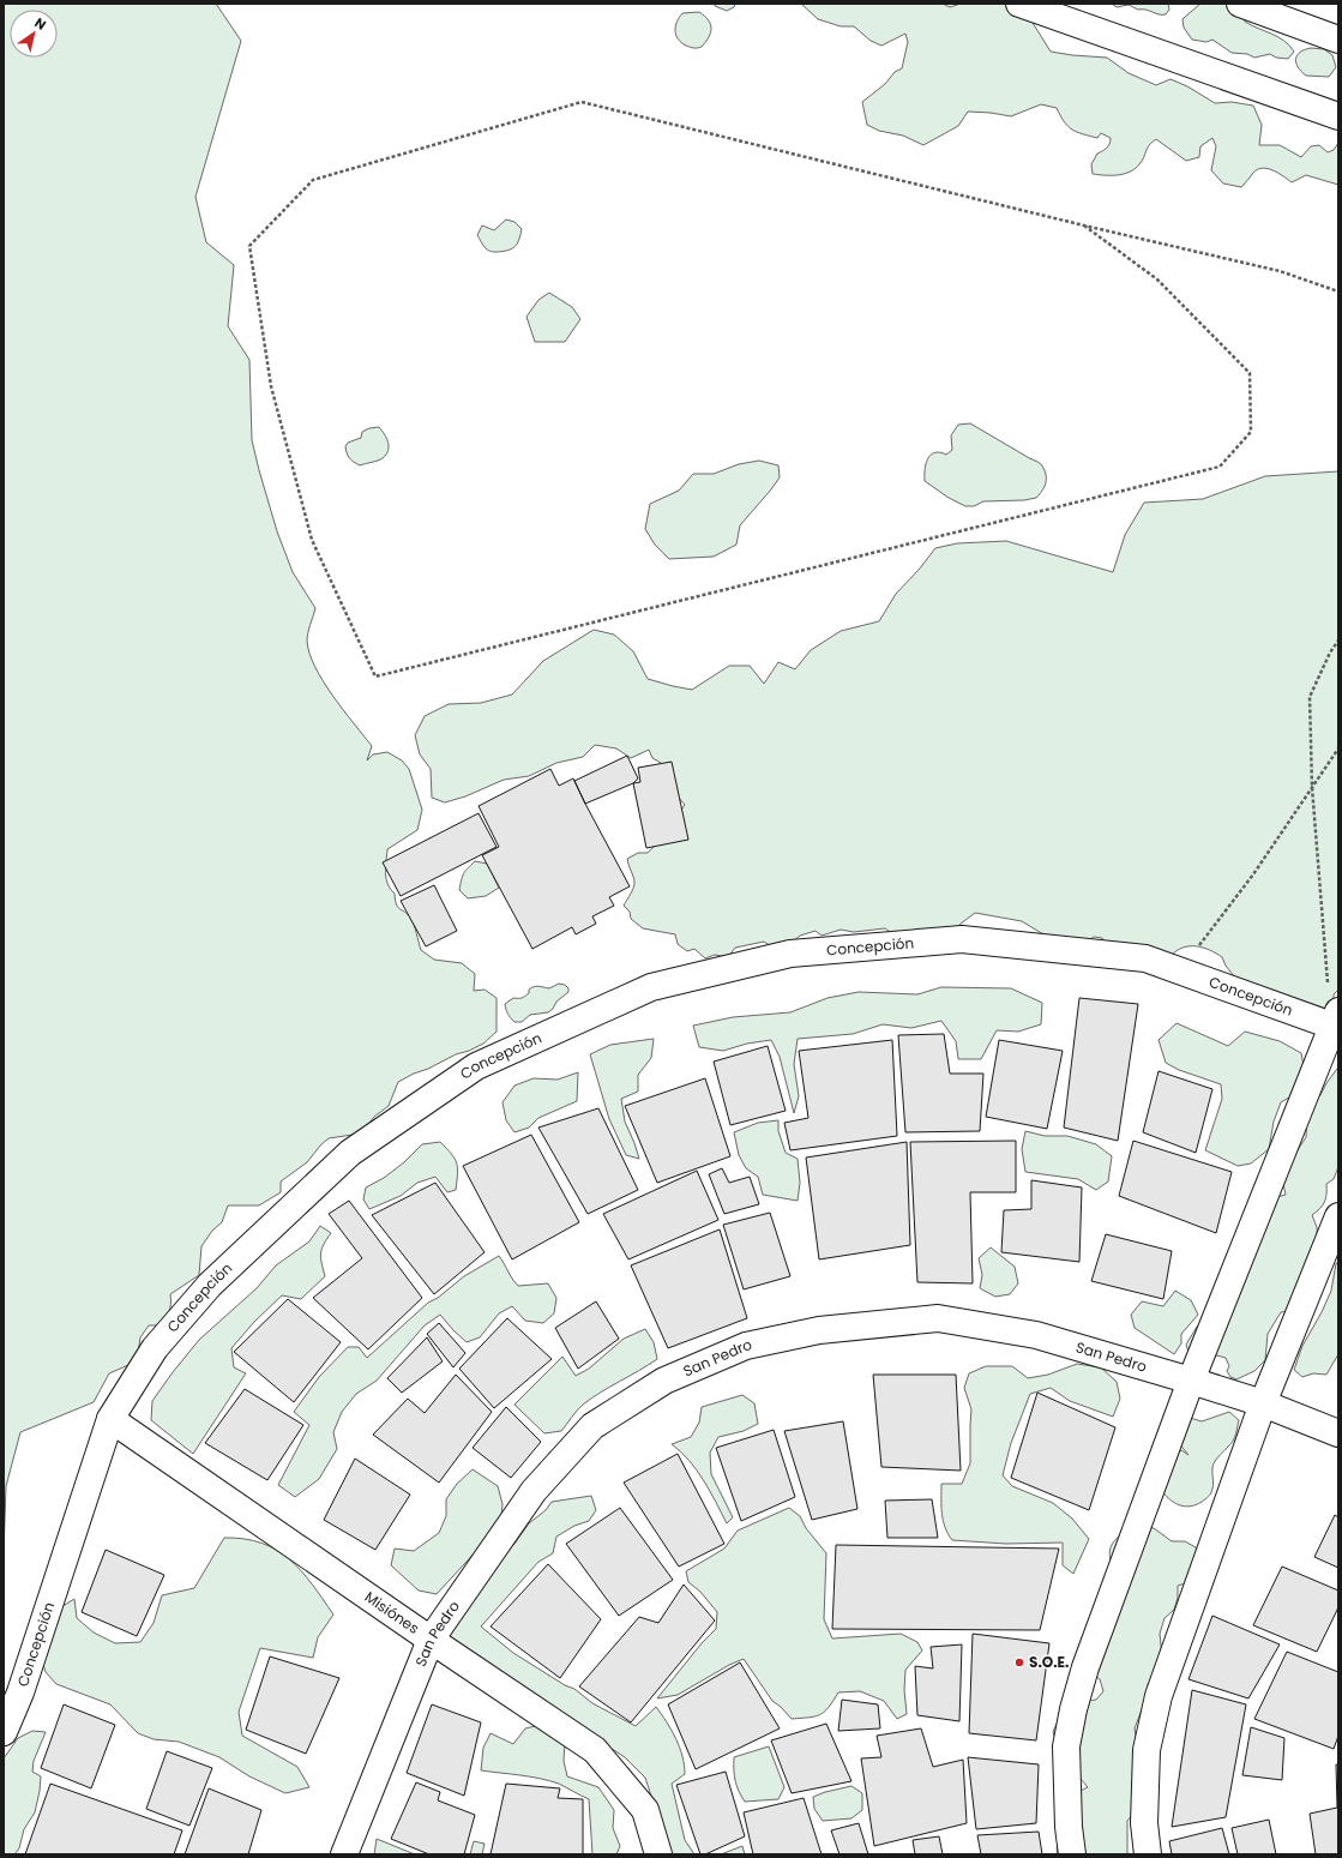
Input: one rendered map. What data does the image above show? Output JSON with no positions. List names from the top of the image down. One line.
{"streets":{"street":["Concepción","San Pedro","Misiónes"]},"crossings":[["Concepción","Misiónes"],["San Pedro","Misiónes"]],"places":["S.O.E."],"north":"top right"}
